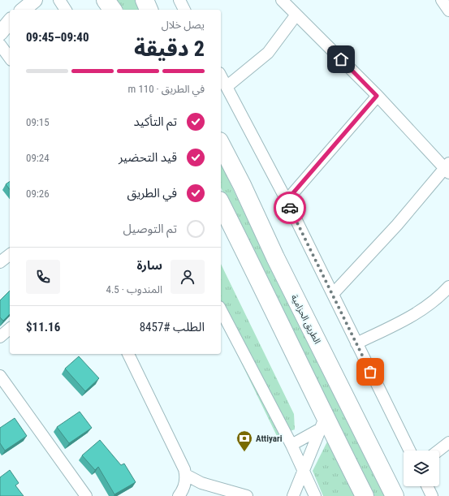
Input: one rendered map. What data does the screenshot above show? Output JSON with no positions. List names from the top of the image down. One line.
{"streets":{"highway":["الطريق الحزامية"]},"places":{"bank":["Attiyari"]},"page":{"heading":["2 دقيقة","يصل خلال","09:40–09:45"],"panel":["سارة","المندوب · 4.5","الطلب #8457","$11.16"],"bar":"في الطريق · 110 m","list":[["تم التأكيد","09:15"],["قيد التحضير","09:24"],["في الطريق","09:26"],"تم التوصيل"]}}
